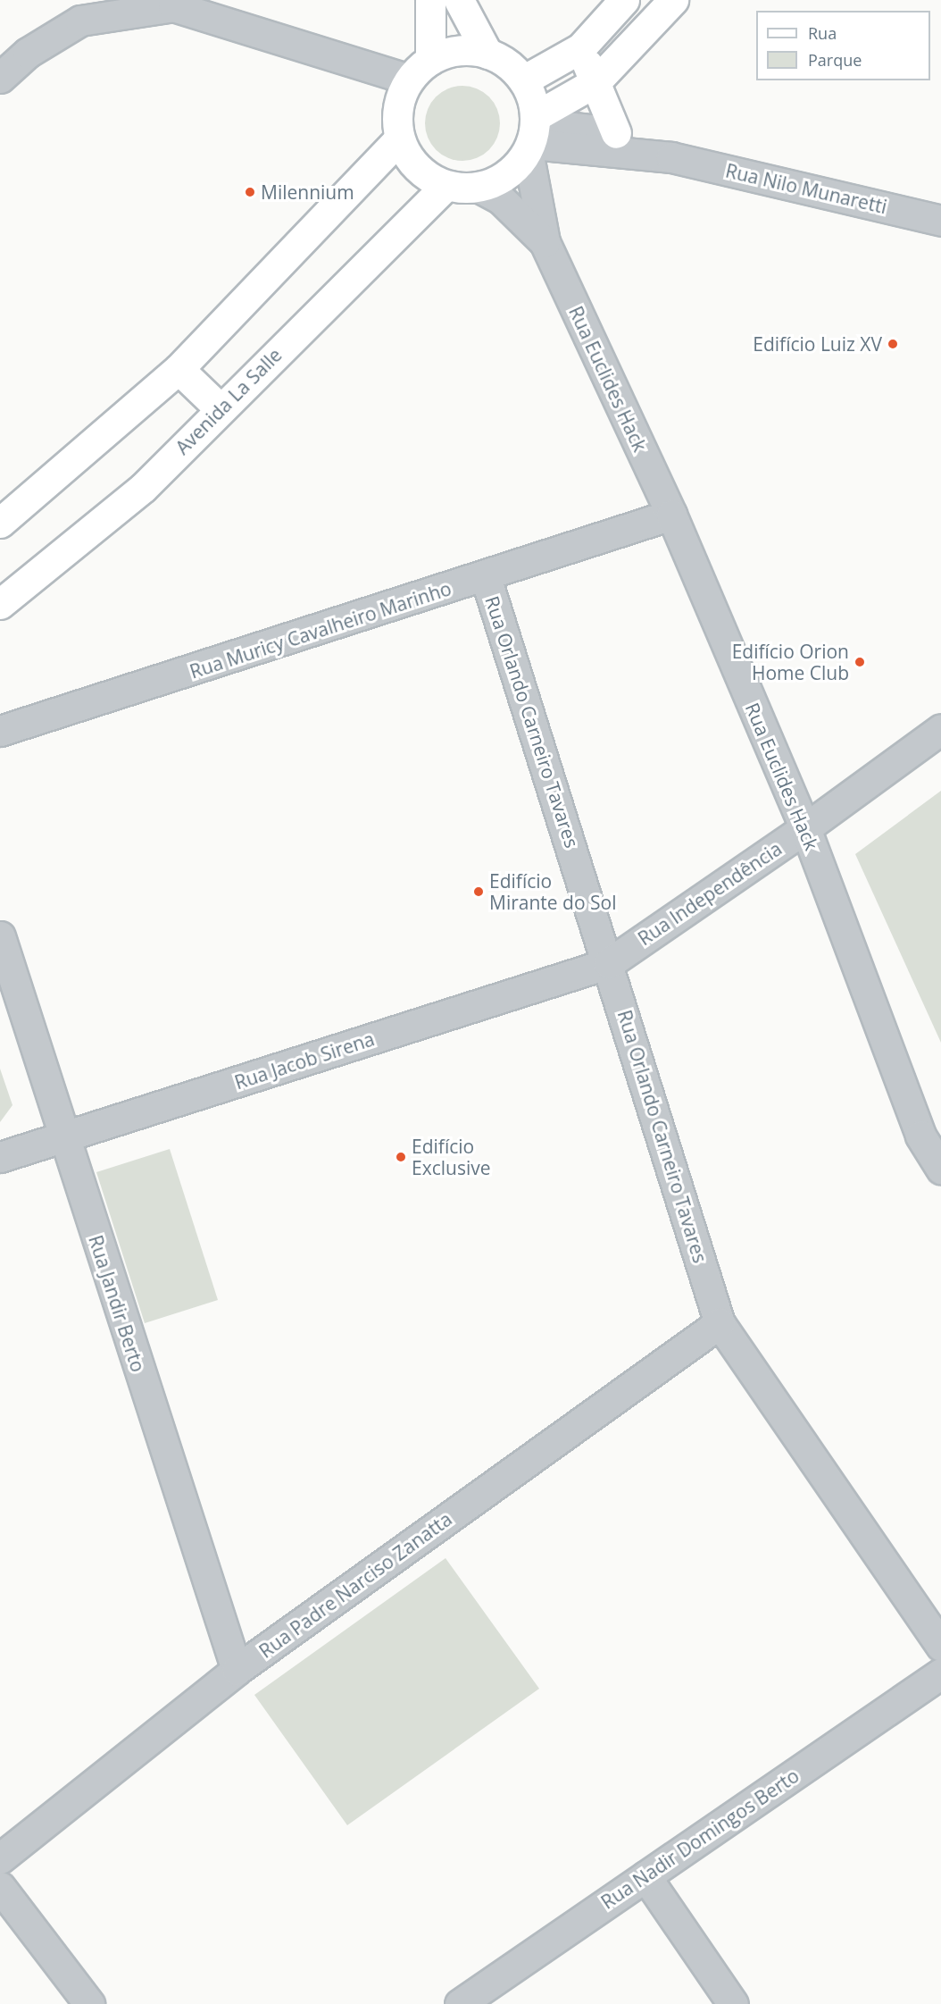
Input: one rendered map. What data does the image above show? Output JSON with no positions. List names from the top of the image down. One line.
{"streets":{"main road":["Avenida La Salle"],"street":["Rua Nilo Munaretti","Rua Euclides Hack","Rua Muricy Cavalheiro Marinho","Rua Orlando Carneiro Tavares","Rua Independência","Rua Jacob Sirena","Rua Jandir Berto","Rua Padre Narciso Zanatta","Rua Nadir Domingos Berto"]},"crossings":[["Rua Nilo Munaretti","Rua Euclides Hack"],["Rua Nilo Munaretti","Avenida La Salle"],["Rua Euclides Hack","Avenida La Salle"],["Rua Euclides Hack","Rua Muricy Cavalheiro Marinho"],["Rua Euclides Hack","Rua Independência"],["Rua Muricy Cavalheiro Marinho","Rua Orlando Carneiro Tavares"],["Rua Orlando Carneiro Tavares","Rua Independência"],["Rua Orlando Carneiro Tavares","Rua Jacob Sirena"],["Rua Orlando Carneiro Tavares","Rua Padre Narciso Zanatta"],["Rua Independência","Rua Jacob Sirena"],["Rua Jacob Sirena","Rua Jandir Berto"],["Rua Jandir Berto","Rua Padre Narciso Zanatta"]],"places":["Milennium","Edifício Luiz XV","Edifício Orion Home Club","Edifício Mirante do Sol","Edifício Exclusive"],"legend":["Rua","Parque"]}
